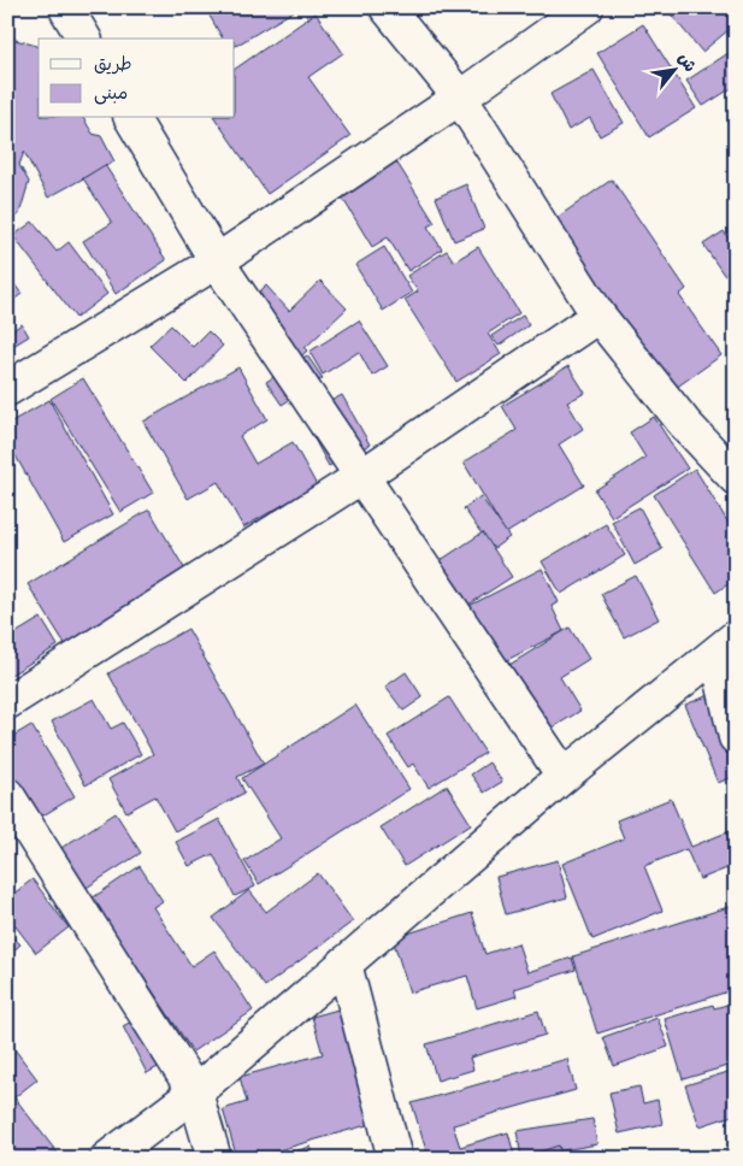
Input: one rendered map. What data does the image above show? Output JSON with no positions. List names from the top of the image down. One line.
{"legend":["طريق","مبنى"],"north":"top right"}
